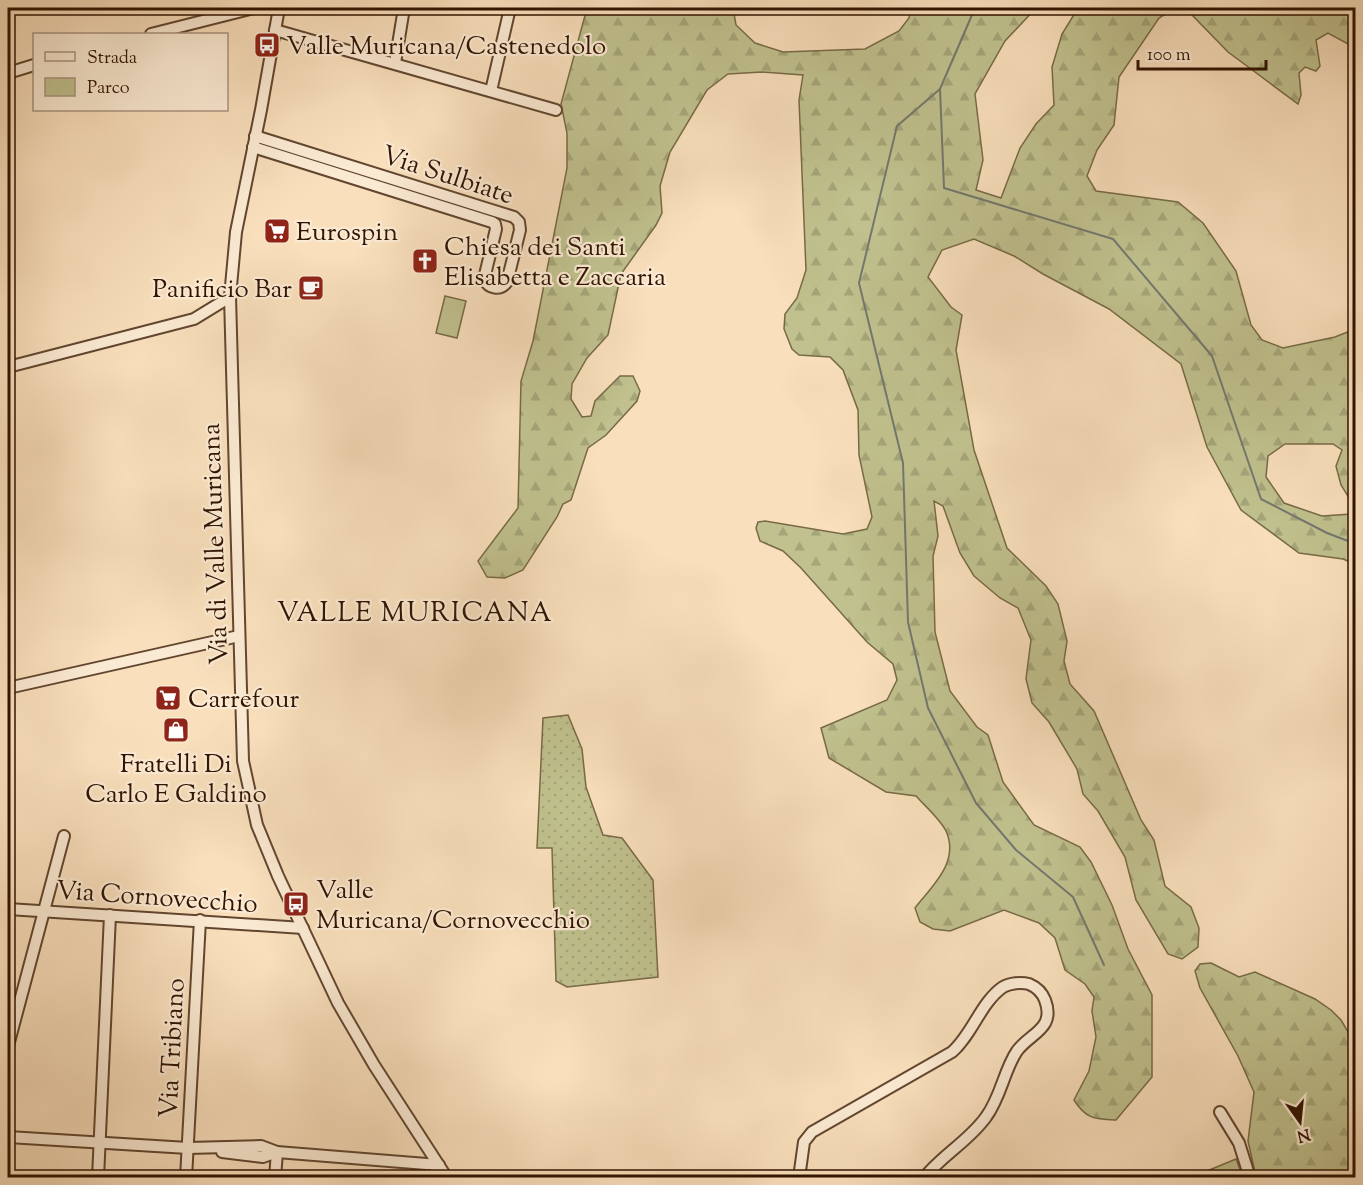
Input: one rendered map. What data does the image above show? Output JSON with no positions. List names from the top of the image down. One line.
{"streets":{"street":["Via Sulbiate","Via di Valle Muricana","Via Cornovecchio","Via Tribiano"]},"crossings":[["Via Sulbiate","Via di Valle Muricana"],["Via di Valle Muricana","Via Cornovecchio"],["Via Cornovecchio","Via Tribiano"]],"districts":["VALLE MURICANA"],"places":{"bus stop":["Valle Muricana/Castenedolo","Valle Muricana/Cornovecchio"],"supermarket":["Eurospin","Carrefour"],"church":["Chiesa dei Santi Elisabetta e Zaccaria"],"cafe":["Panificio Bar"],"shop":["Fratelli Di Carlo E Galdino"]},"legend":["Strada","Parco"],"scale_bar":"100 m","north":"bottom"}
